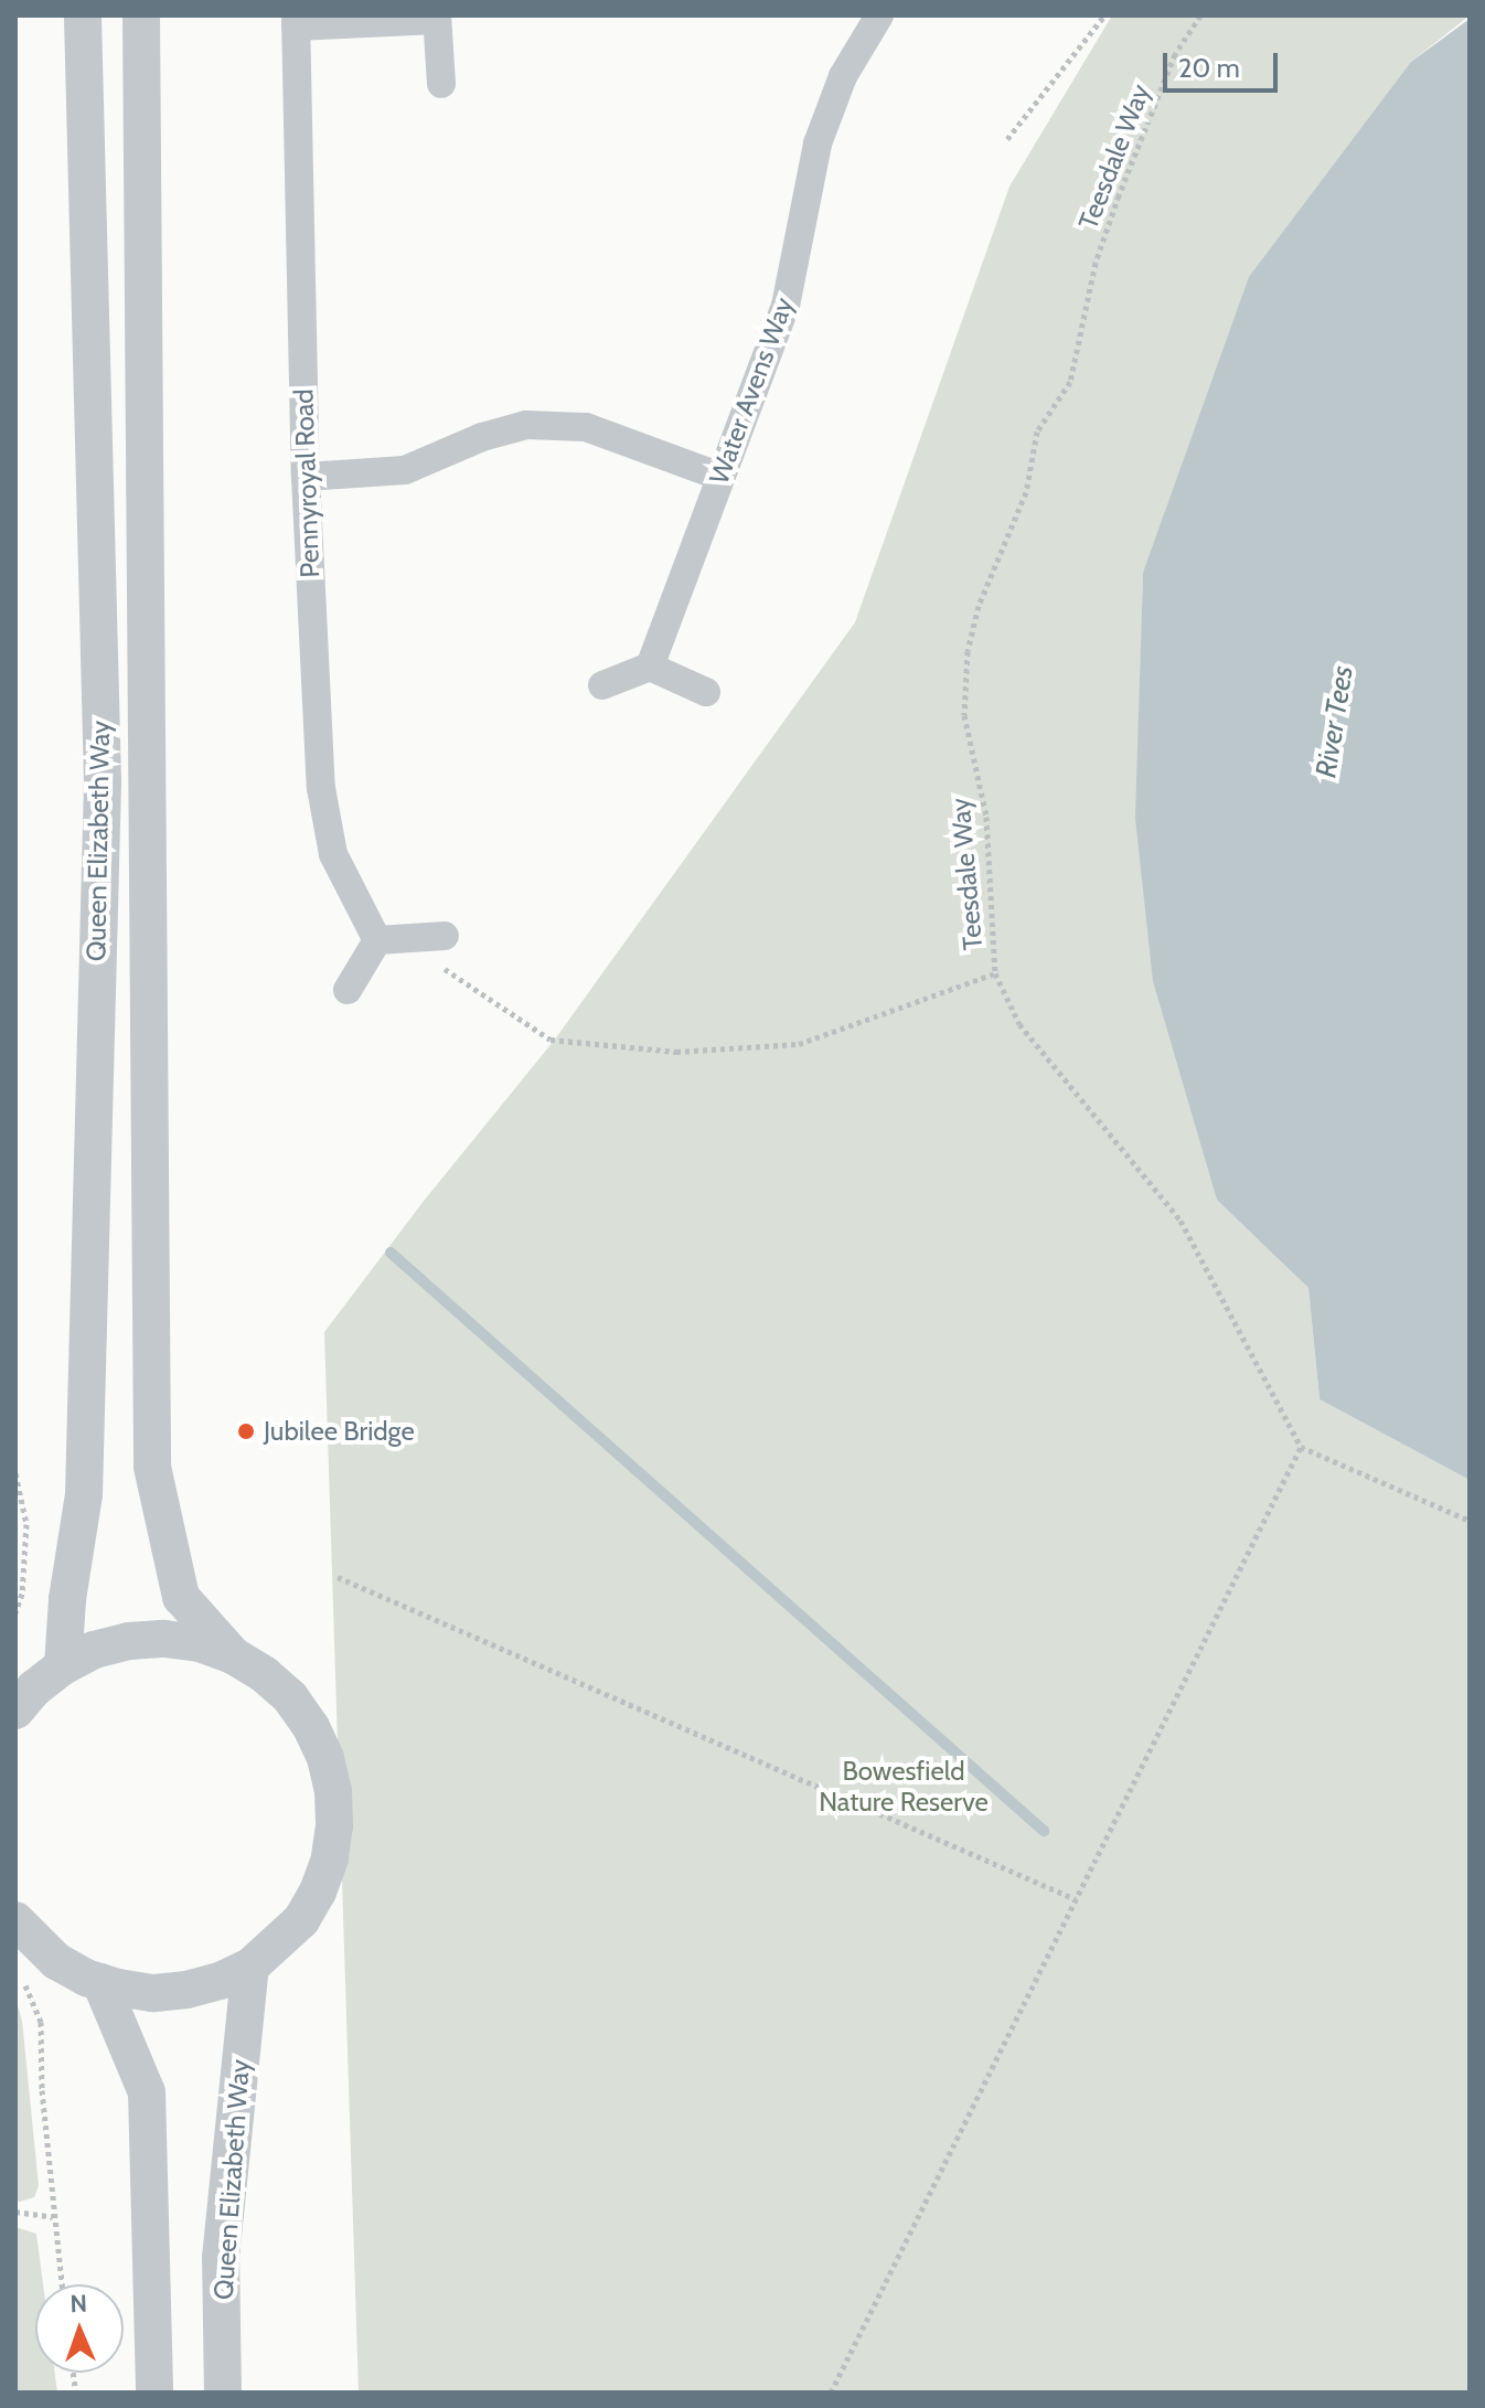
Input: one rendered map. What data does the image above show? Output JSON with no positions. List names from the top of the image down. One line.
{"streets":{"street":["Water Avens Way","Pennyroyal Road","Queen Elizabeth Way"],"path":["Teesdale Way"]},"water":["River Tees"],"parks":["Bowesfield Nature Reserve"],"places":["Jubilee Bridge"],"scale_bar":"20 m","north":"top"}
